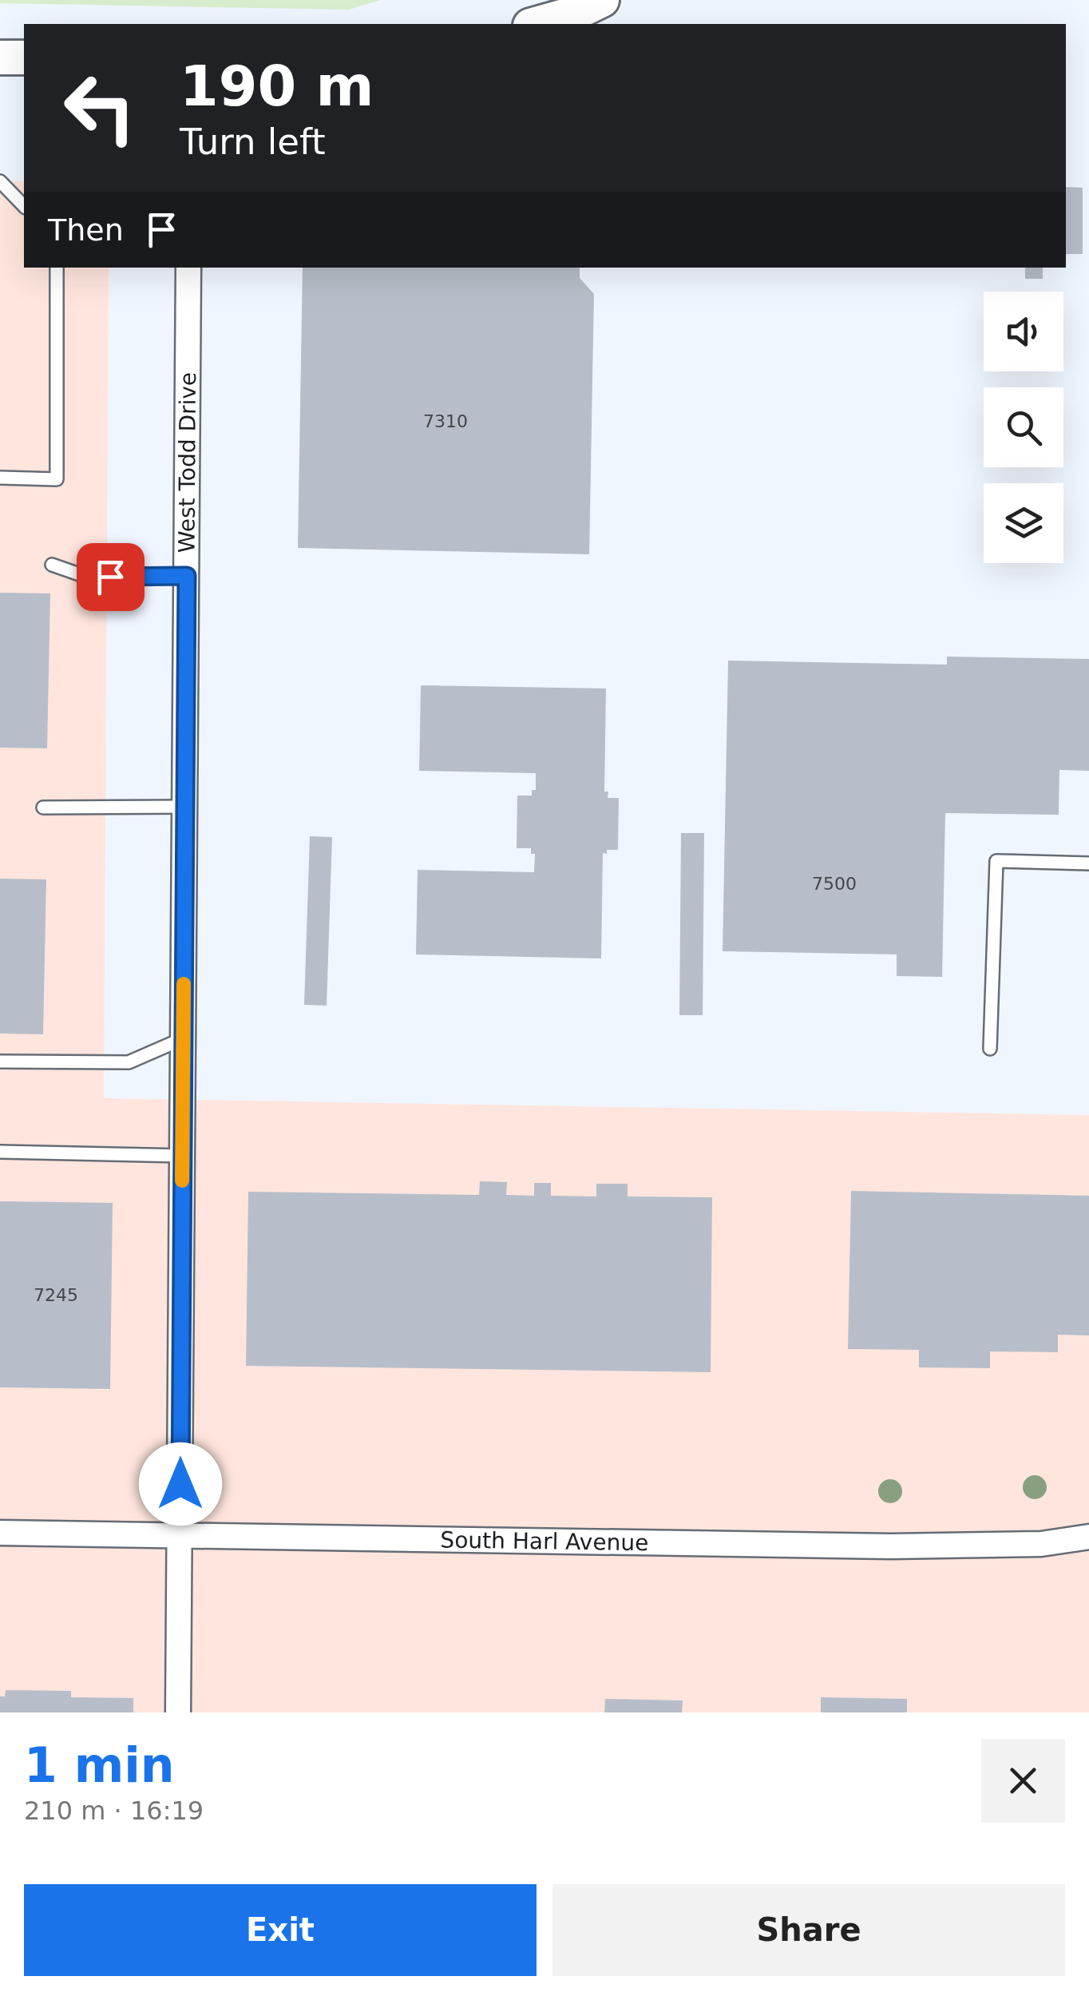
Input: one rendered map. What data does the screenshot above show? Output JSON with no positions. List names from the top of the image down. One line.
{"streets":{"street":["West Todd Drive","South Harl Avenue"]},"crossings":[["West Todd Drive","South Harl Avenue"]],"house_numbers":["7310","7500","7245"],"page":{"turn":["190 m","Turn left"],"then":"Then","heading":["1 min","210 m · 16:19"],"buttons":["Exit","Share"]}}
